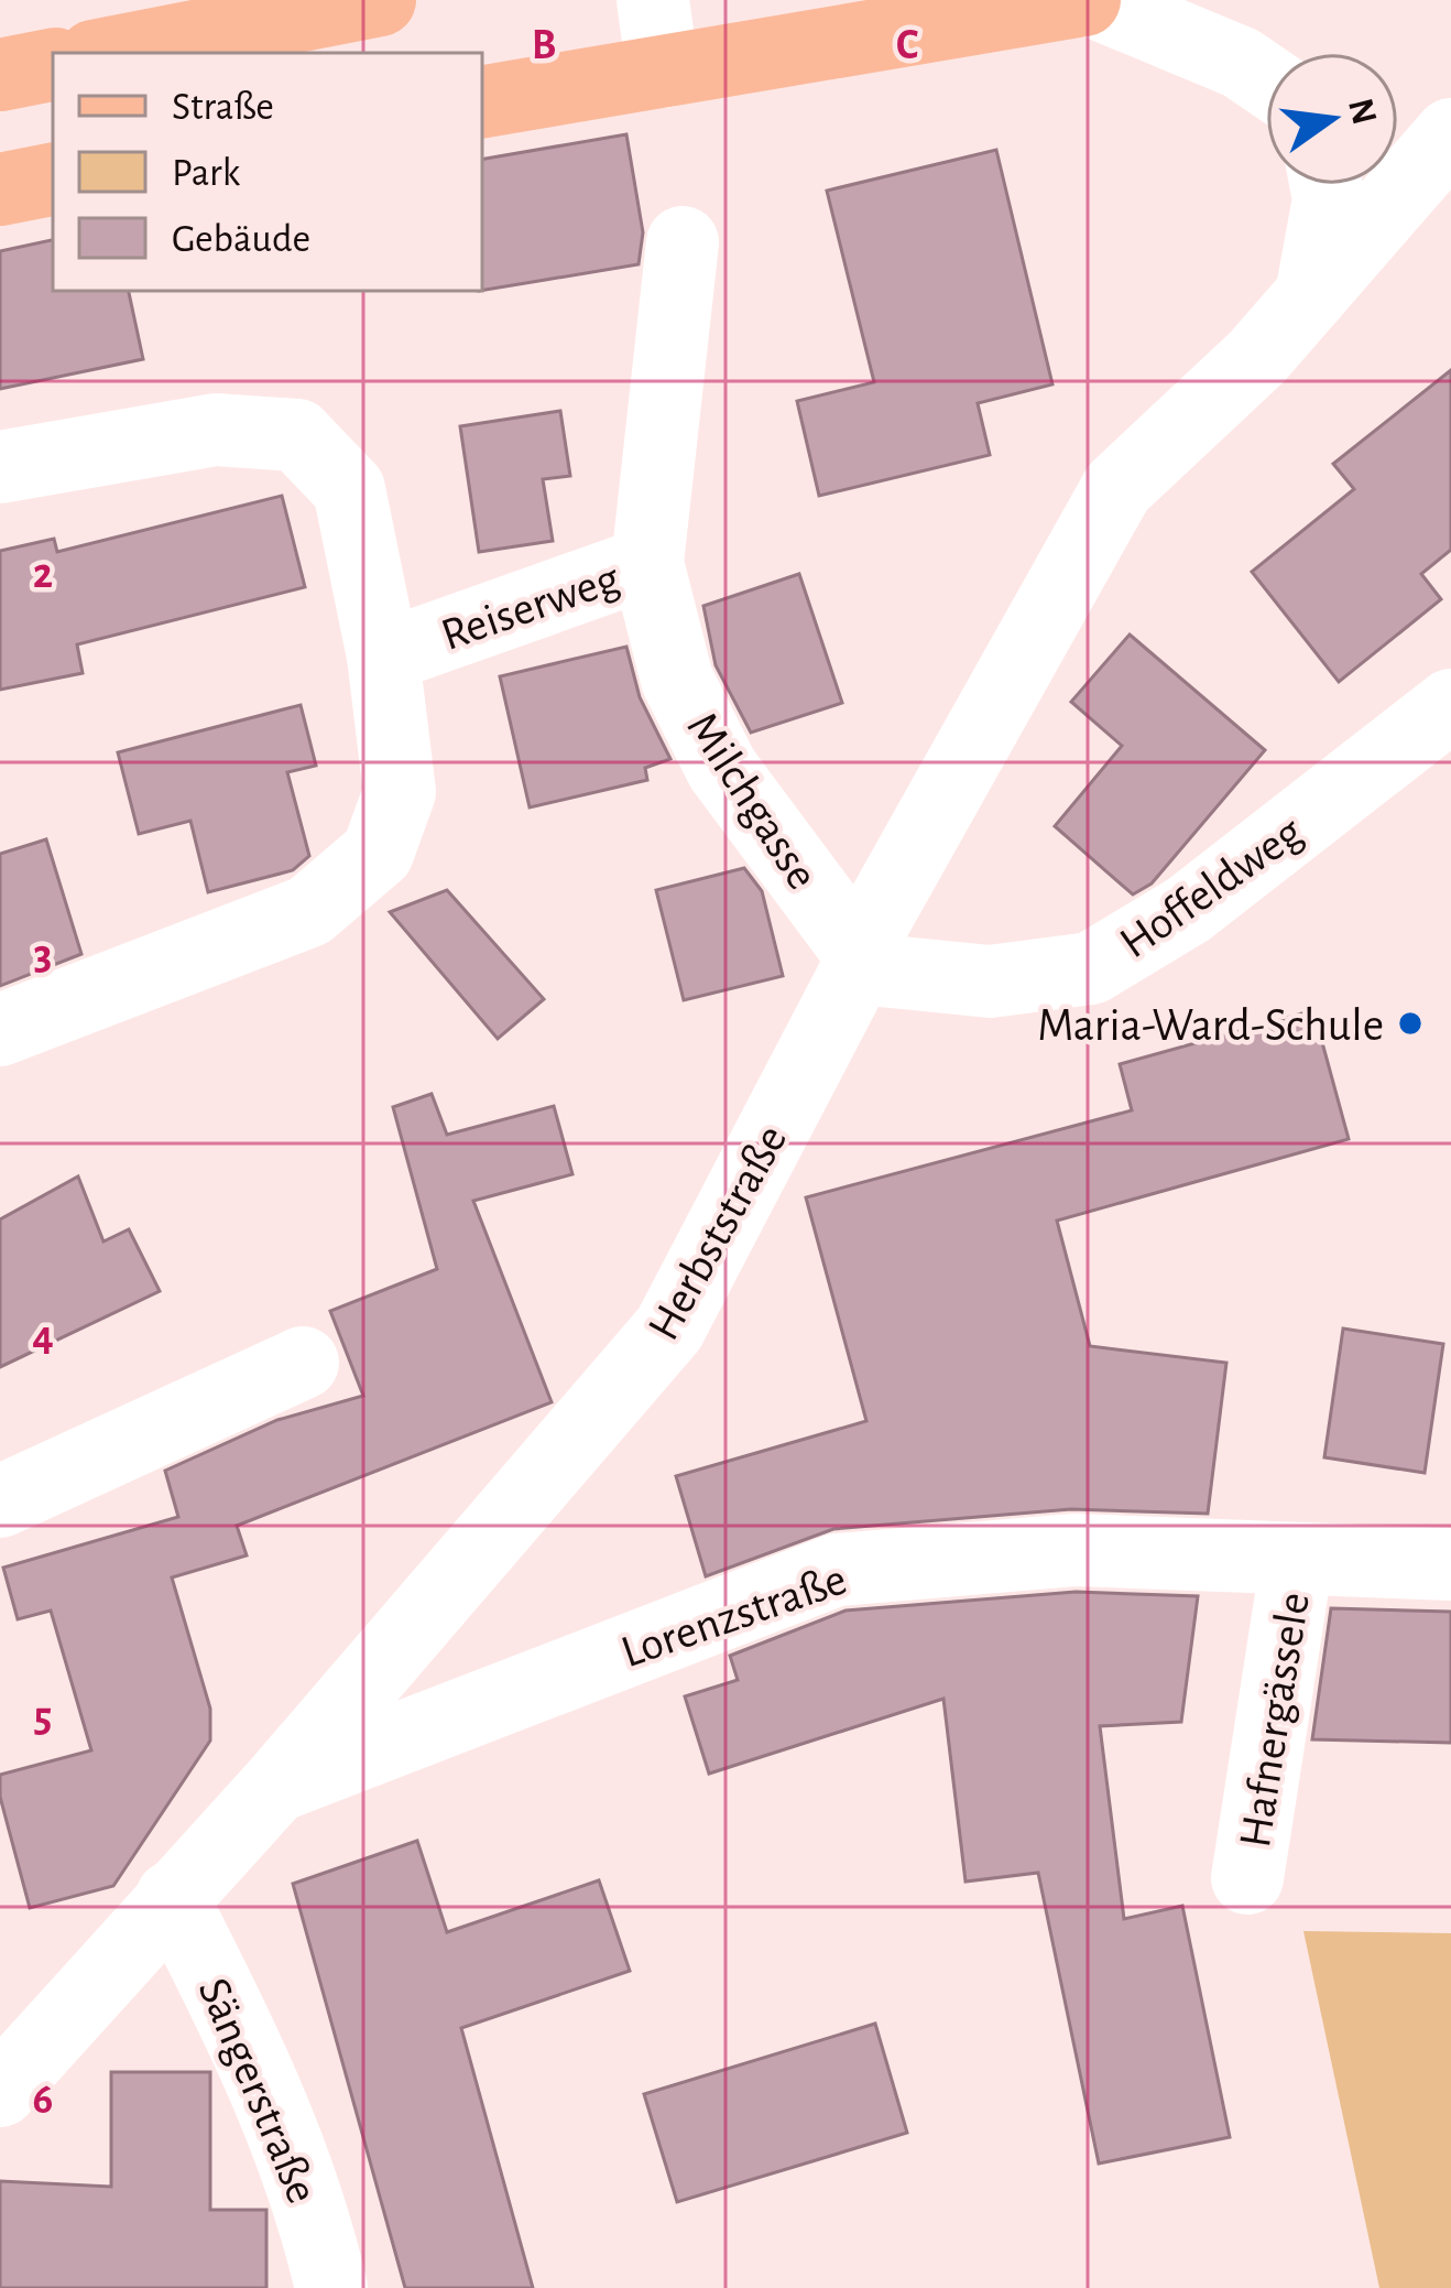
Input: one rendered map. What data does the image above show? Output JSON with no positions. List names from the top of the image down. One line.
{"streets":{"street":["Reiserweg","Milchgasse","Hoffeldweg","Herbststraße","Lorenzstraße","Hafnergässele","Sängerstraße"]},"crossings":[["Reiserweg","Milchgasse"],["Milchgasse","Hoffeldweg"],["Milchgasse","Herbststraße"],["Hoffeldweg","Herbststraße"],["Herbststraße","Lorenzstraße"],["Herbststraße","Sängerstraße"],["Lorenzstraße","Hafnergässele"]],"places":["Maria-Ward-Schule"],"legend":["Straße","Park","Gebäude"],"north":"right","grid":{"columns":["B","C"],"rows":["2","3","4","5","6"]}}
